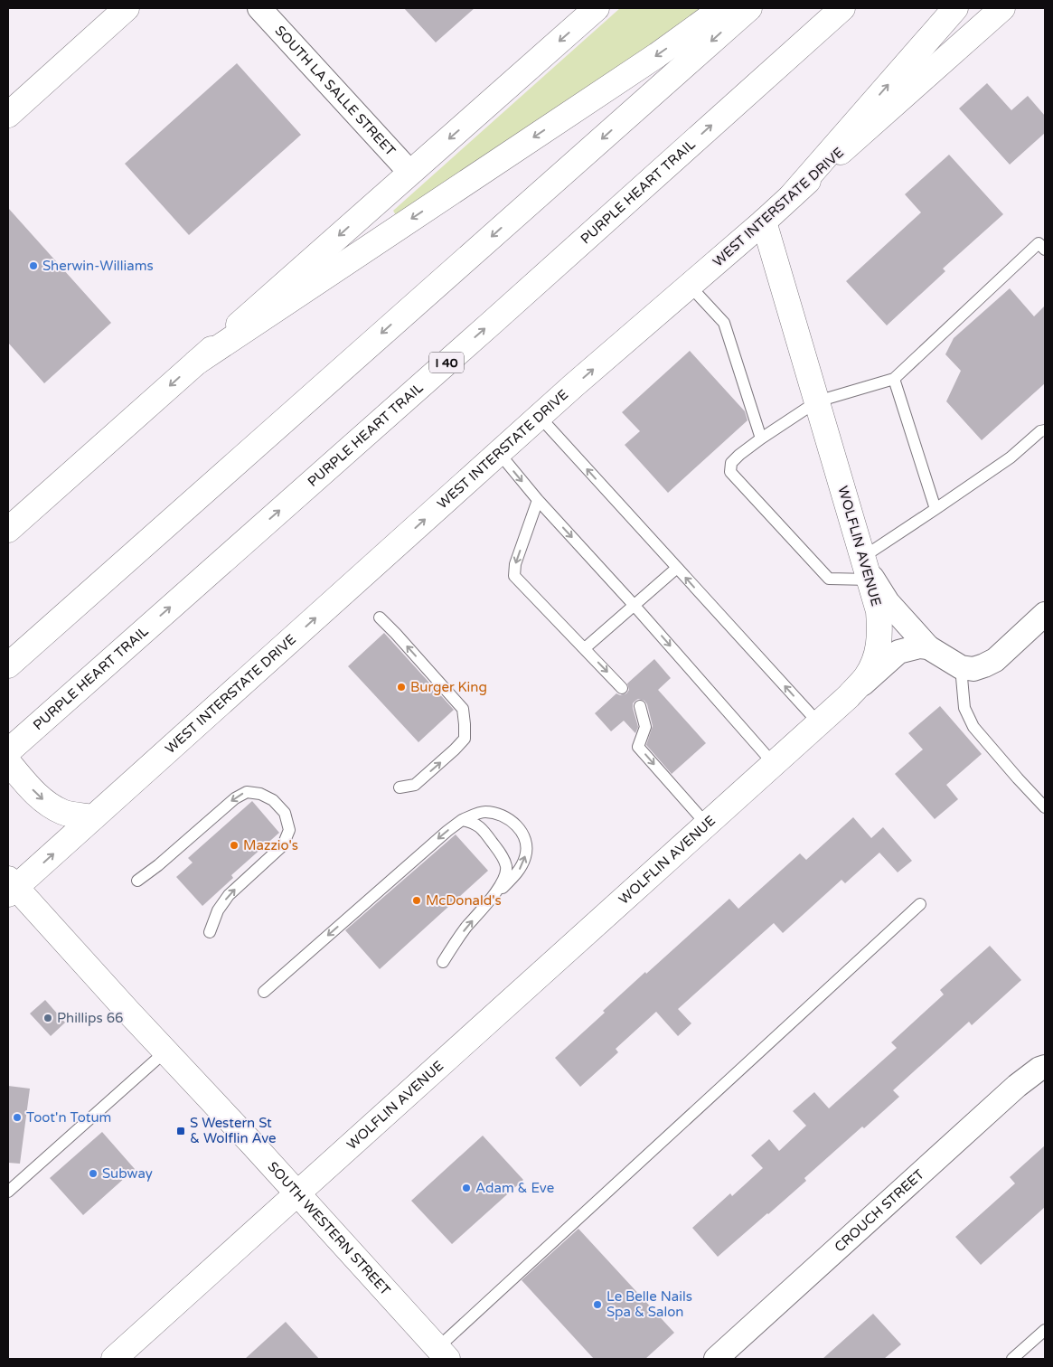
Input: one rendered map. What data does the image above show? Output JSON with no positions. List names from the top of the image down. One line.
{"streets":{"main road":["PURPLE HEART TRAIL","WEST INTERSTATE DRIVE","I 40","WOLFLIN AVENUE","SOUTH WESTERN STREET"],"street":["SOUTH LA SALLE STREET","CROUCH STREET"]},"crossings":[["WEST INTERSTATE DRIVE","WOLFLIN AVENUE"],["WEST INTERSTATE DRIVE","SOUTH WESTERN STREET"],["WOLFLIN AVENUE","SOUTH WESTERN STREET"]],"places":{"other":["Sherwin-Williams","Burger King","Mazzio's","McDonald's","Phillips 66","Toot'n Totum","Subway","Adam & Eve","Le Belle Nails Spa & Salon"],"transit":["S Western St & Wolflin Ave"]}}
